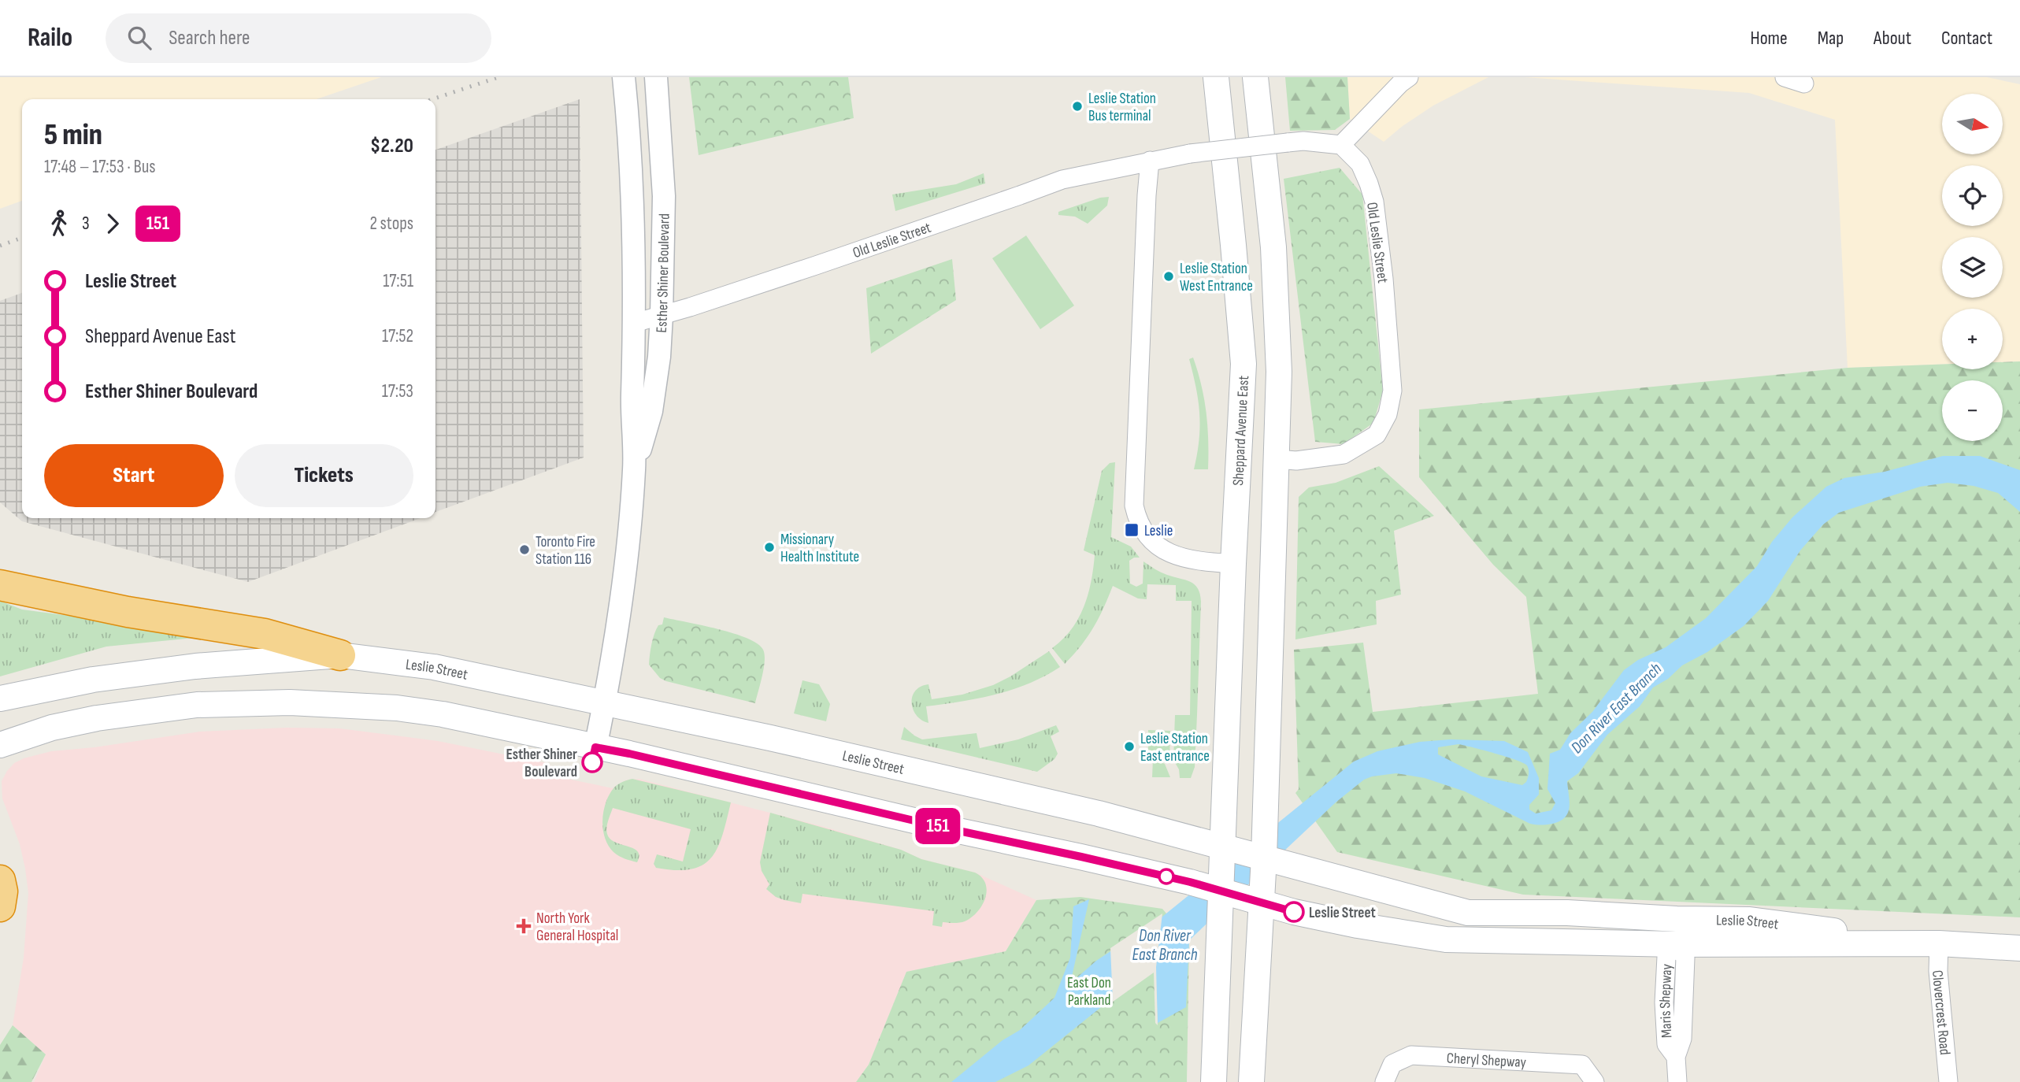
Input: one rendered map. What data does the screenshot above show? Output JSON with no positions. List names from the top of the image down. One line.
{"streets":{"main road":["Sheppard Avenue East","Leslie Street"],"street":["Old Leslie Street","Esther Shiner Boulevard","Maris Shepway","Clovercrest Road","Cheryl Shepway"]},"crossings":[["Old Leslie Street","Esther Shiner Boulevard"],["Esther Shiner Boulevard","Leslie Street"],["Sheppard Avenue East","Leslie Street"],["Leslie Street","Maris Shepway"],["Leslie Street","Clovercrest Road"]],"water":["Don River East Branch"],"parks":["East Don Parkland"],"places":{"other":["Leslie Station Bus terminal","Leslie Station West Entrance","Missionary Health Institute","Toronto Fire Station 116","Leslie Station East entrance","Esther Shiner Boulevard","Leslie Street"],"transit":["Leslie"],"health":["North York General Hospital"]},"lines":["bus line 151"],"north":"right","page":{"header":"Railo","search":"Search here","nav":["Home","Map","About","Contact"],"on_map":"151","map_buttons":["+","−"],"heading":["5 min","17:48 – 17:53 · Bus","$2.20"],"legs":["3","151","2 stops"],"list":[{"name":"Leslie Street","value":"17:51"},{"name":"Sheppard Avenue East","value":"17:52"},{"name":"Esther Shiner Boulevard","value":"17:53"}],"buttons":["Start","Tickets"]}}
